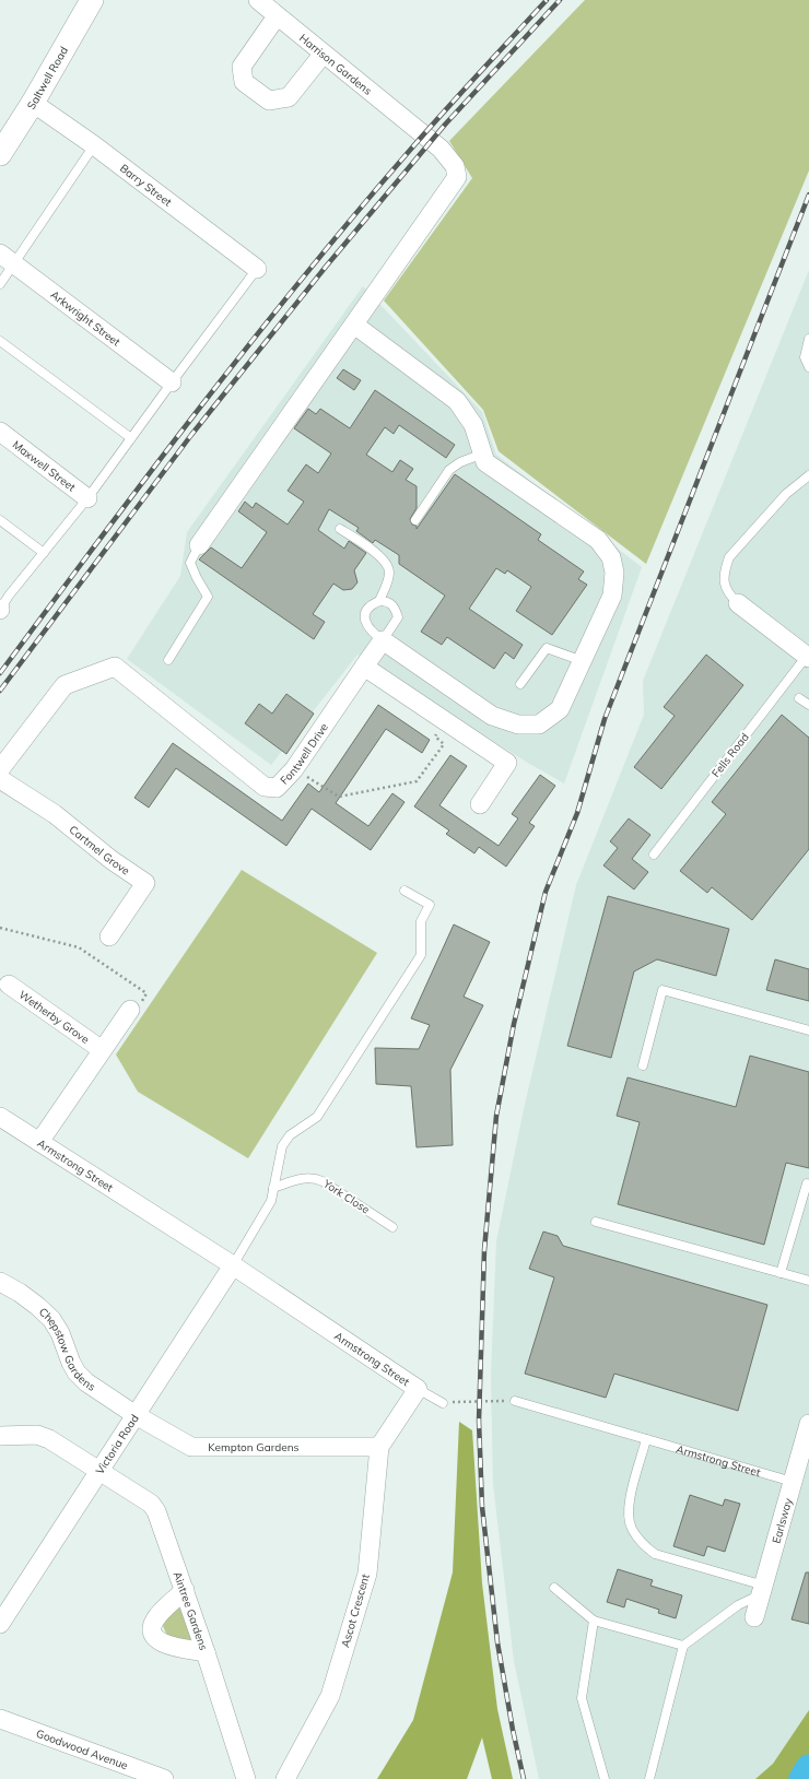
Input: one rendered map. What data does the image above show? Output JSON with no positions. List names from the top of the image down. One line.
{"streets":{"street":["Harrison Gardens","Saltwell Road","Barry Street","Arkwright Street","Maxwell Street","Fontwell Drive","Cartmel Grove","Wetherby Grove","Armstrong Street","Chepstow Gardens","Victoria Road","Kempton Gardens","Earlsway","Aintree Gardens","Ascot Crescent","Goodwood Avenue"],"lane":["Fells Road","York Close"]},"crossings":[["Saltwell Road","Barry Street"],["Wetherby Grove","Armstrong Street"],["Armstrong Street","Victoria Road"],["Armstrong Street","Earlsway"],["Armstrong Street","Ascot Crescent"],["Chepstow Gardens","Victoria Road"],["Chepstow Gardens","Kempton Gardens"],["Victoria Road","Kempton Gardens"],["Victoria Road","Aintree Gardens"],["Kempton Gardens","Ascot Crescent"]]}
